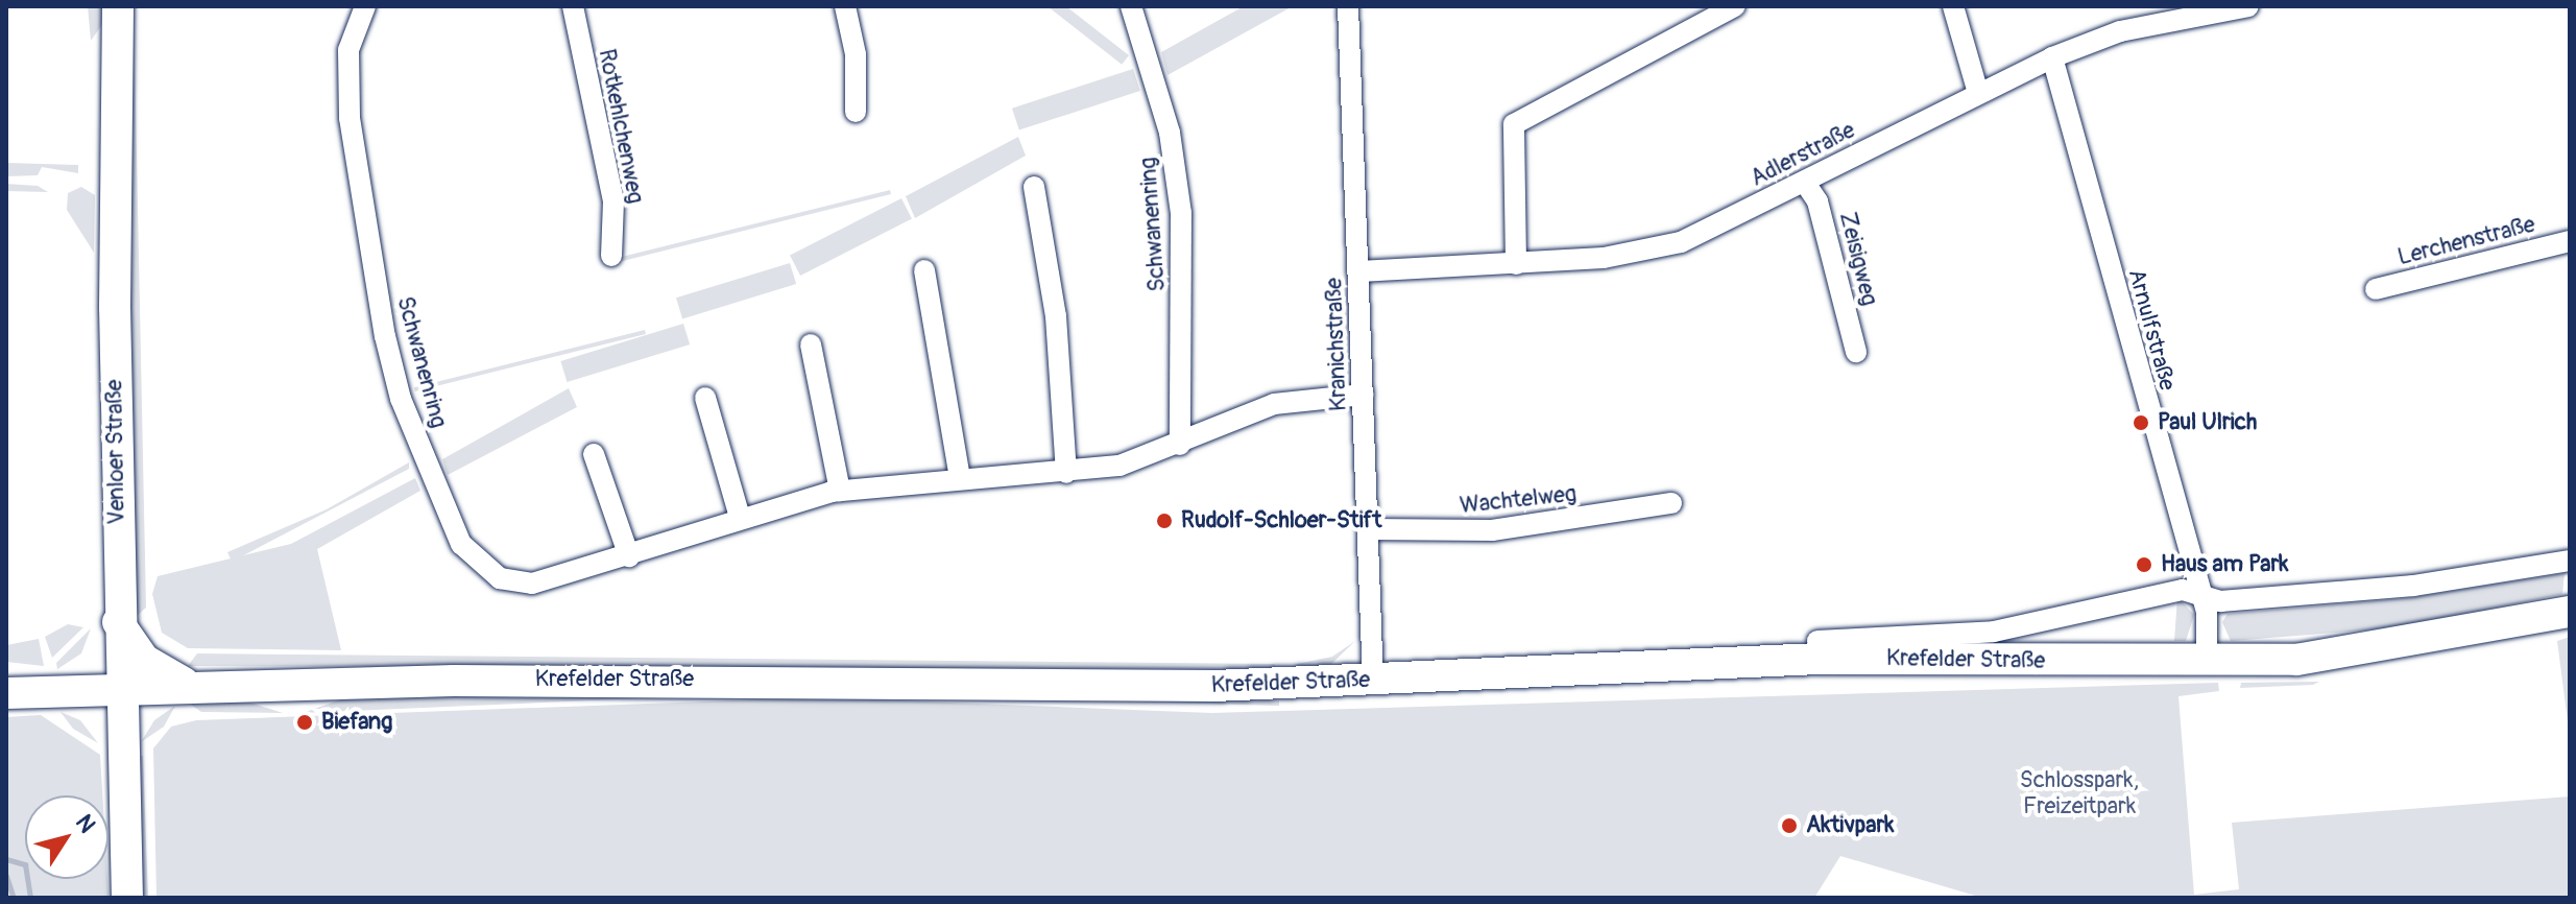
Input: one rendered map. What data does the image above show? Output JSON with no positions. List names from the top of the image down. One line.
{"streets":{"main road":["Venloer Straße","Krefelder Straße"],"street":["Rotkehlchenweg","Adlerstraße","Schwanenring","Lerchenstraße","Zeisigweg","Arnulfstraße","Kranichstraße","Wachtelweg"]},"crossings":[["Adlerstraße","Zeisigweg"],["Adlerstraße","Arnulfstraße"],["Adlerstraße","Kranichstraße"],["Schwanenring","Kranichstraße"],["Arnulfstraße","Krefelder Straße"],["Kranichstraße","Wachtelweg"],["Kranichstraße","Krefelder Straße"],["Venloer Straße","Krefelder Straße"]],"parks":["Schlosspark, Freizeitpark"],"places":["Paul Ulrich","Rudolf-Schloer-Stift","Haus am Park","Biefang","Aktivpark"],"north":"top right"}
